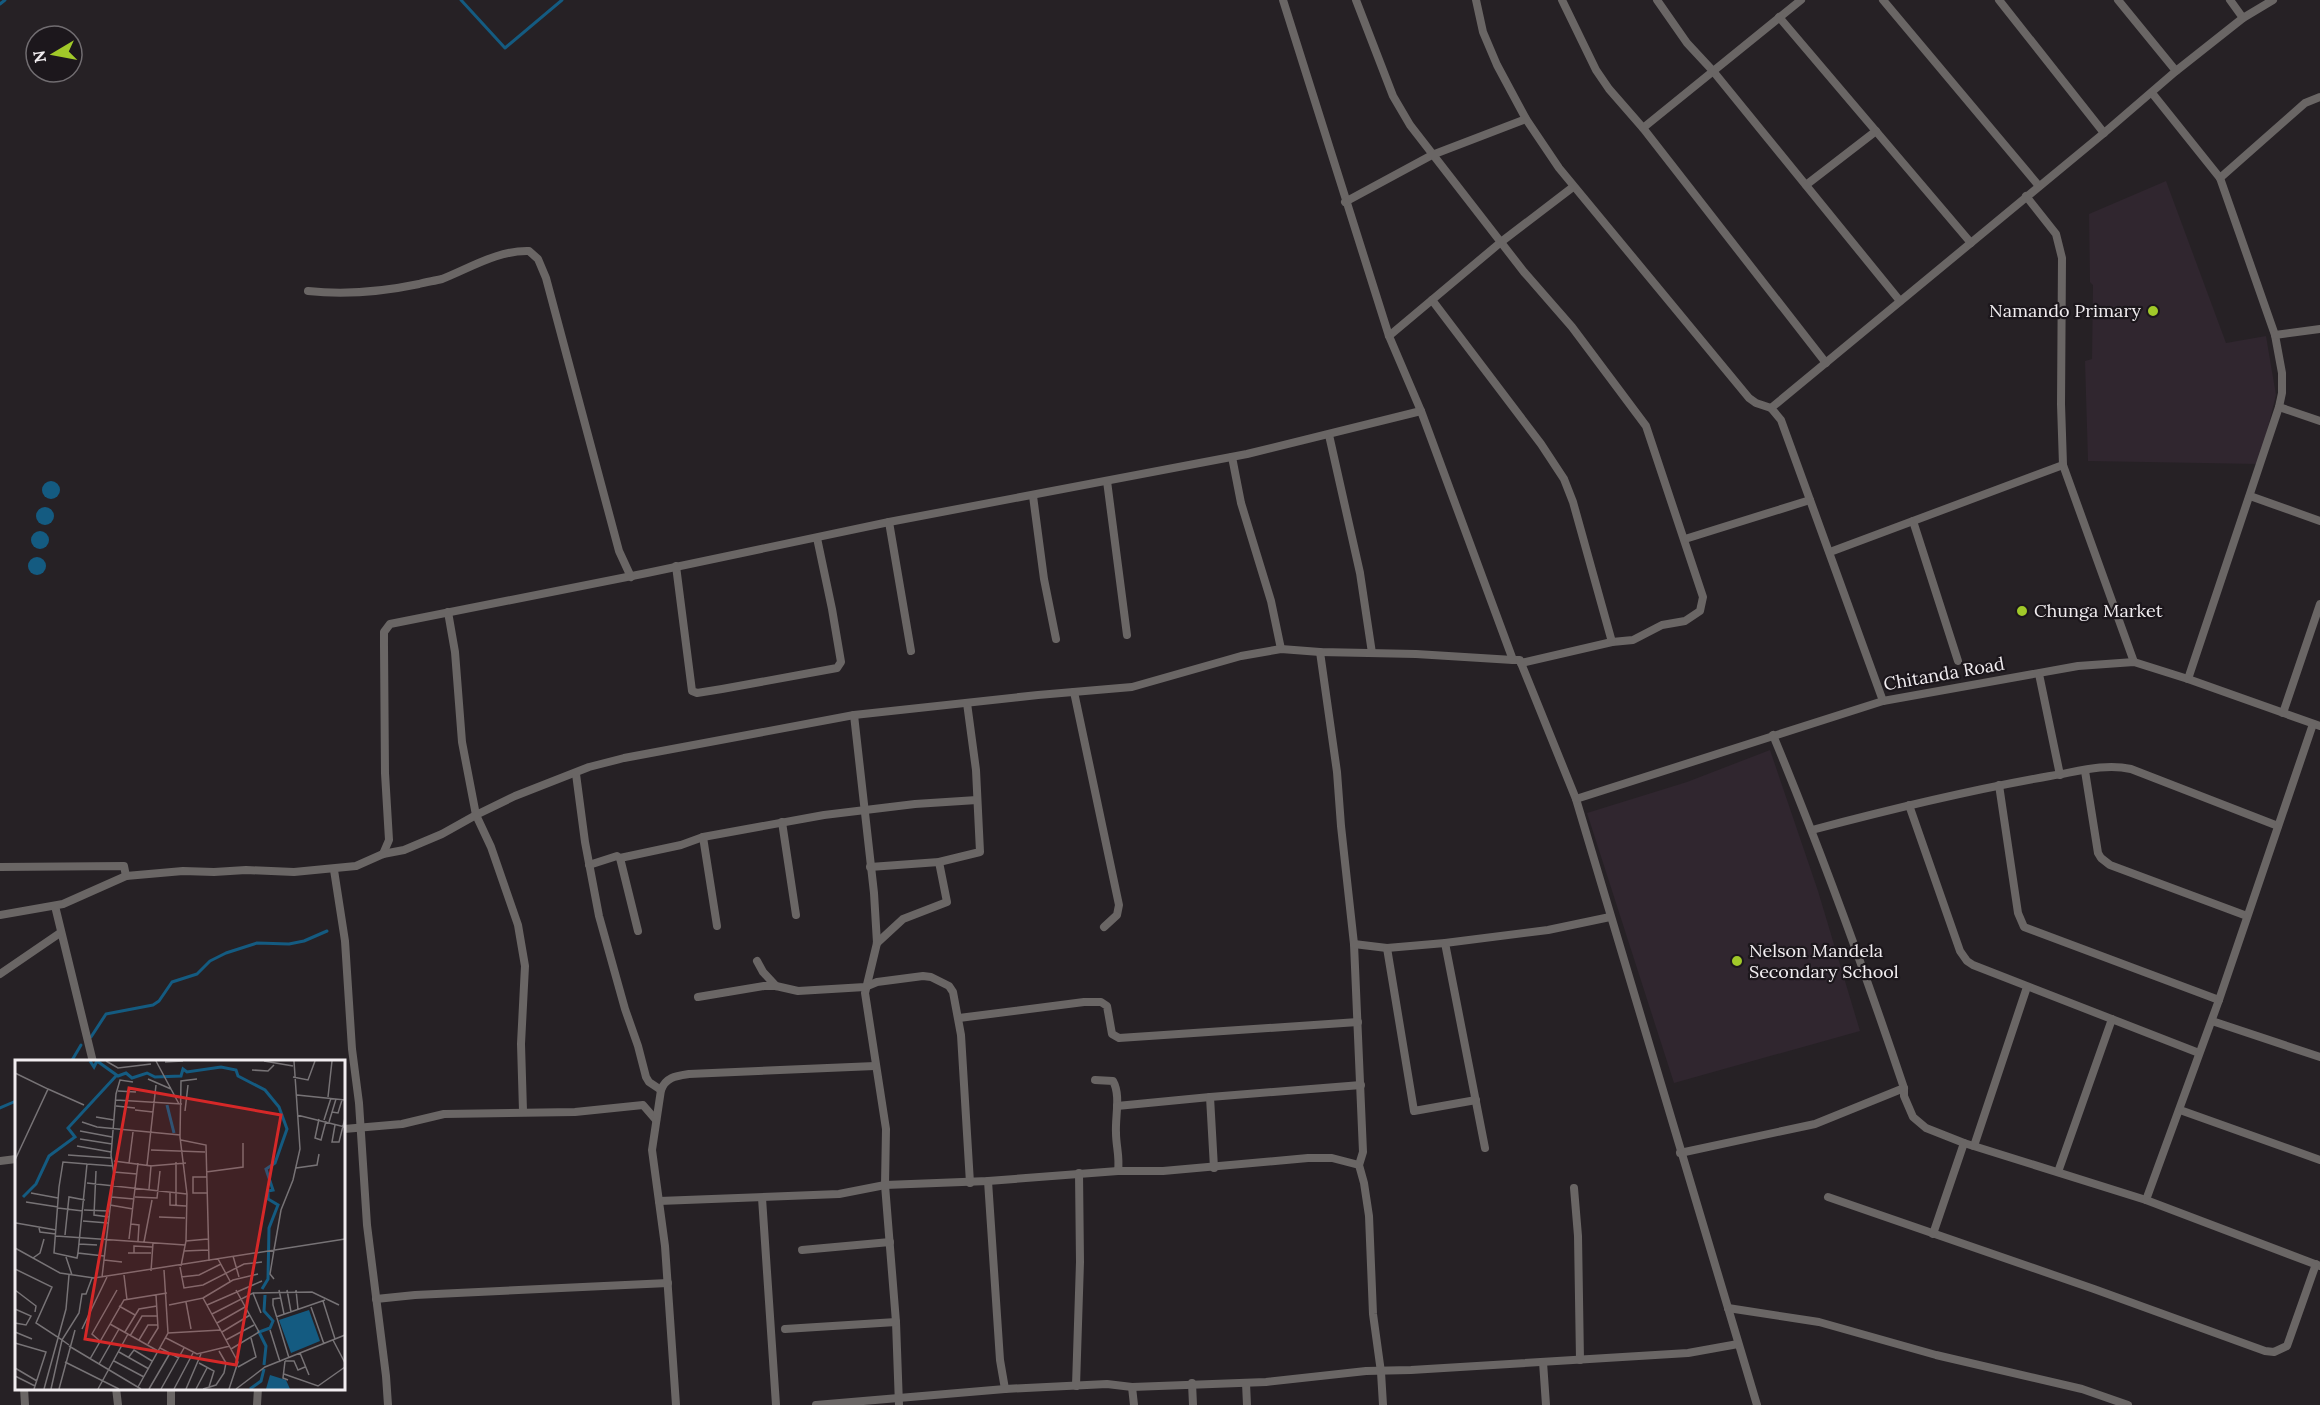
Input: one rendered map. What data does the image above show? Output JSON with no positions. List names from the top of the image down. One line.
{"streets":{"street":["Chitanda Road"]},"places":["Namando Primary","Chunga Market","Nelson Mandela Secondary School"],"north":"left"}
